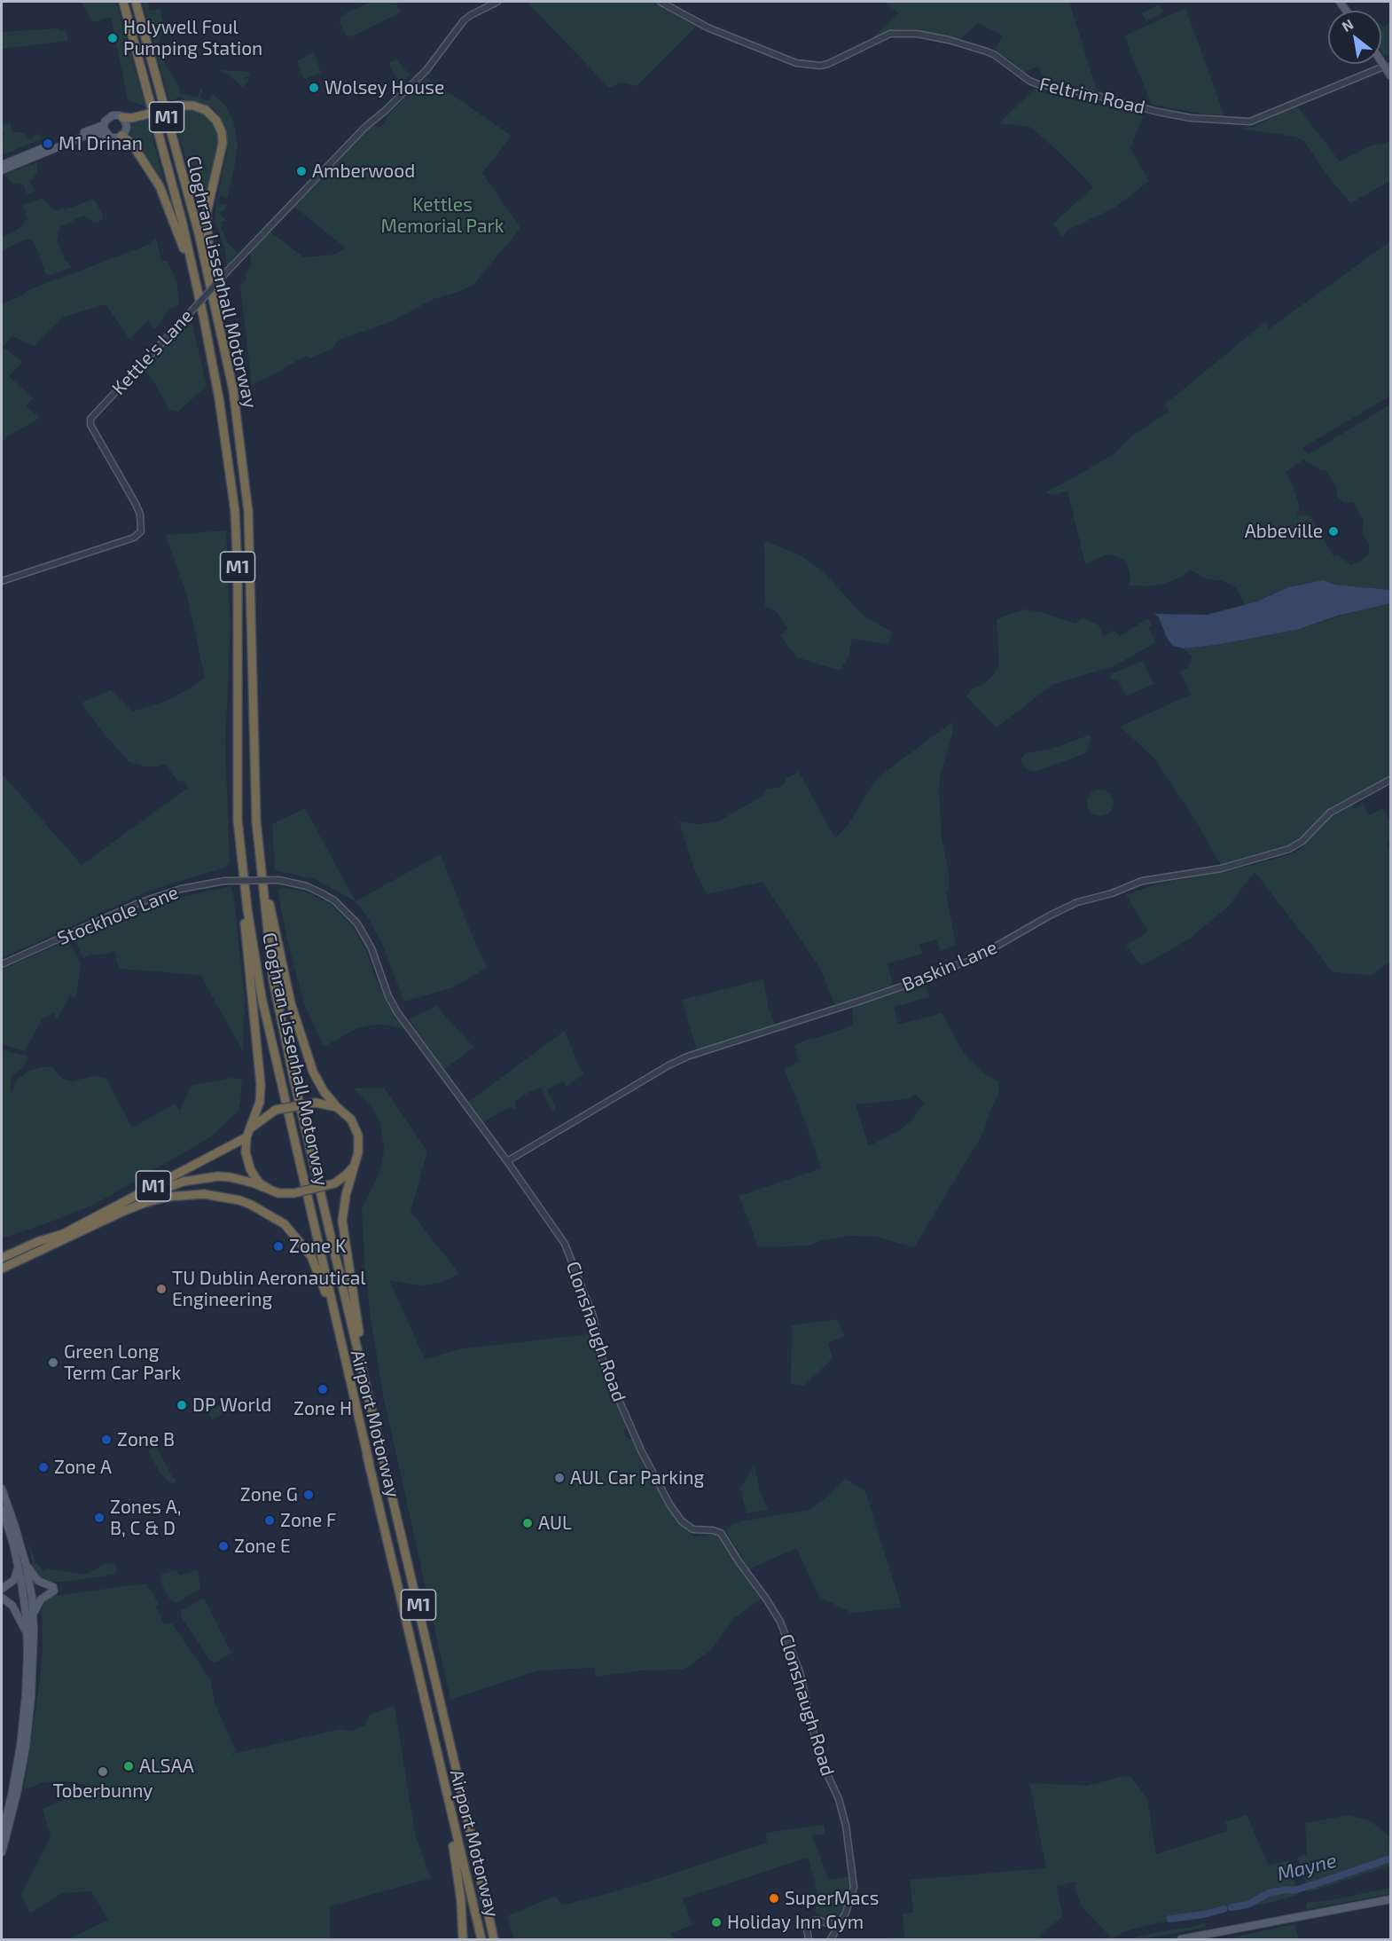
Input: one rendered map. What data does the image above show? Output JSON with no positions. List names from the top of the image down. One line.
{"streets":{"highway":["M1","Cloghran Lissenhall Motorway","Airport Motorway"],"street":["Feltrim Road","Kettle's Lane","Stockhole Lane","Baskin Lane","Clonshaugh Road"]},"crossings":[["M1","Cloghran Lissenhall Motorway"],["M1","Airport Motorway"],["Cloghran Lissenhall Motorway","Airport Motorway"],["Stockhole Lane","Baskin Lane"],["Stockhole Lane","Clonshaugh Road"],["Baskin Lane","Clonshaugh Road"]],"water":["Mayne"],"parks":["Kettles Memorial Park"],"places":["Holywell Foul Pumping Station","Wolsey House","M1 Drinan","Amberwood","Abbeville","Zone K","TU Dublin Aeronautical Engineering","Green Long Term Car Park","Zone H","DP World","Zone B","Zone A","AUL Car Parking","Zone G","Zones A, B, C & D","Zone F","AUL","Zone E","ALSAA","Toberbunny","SuperMacs","Holiday Inn Gym"],"north":"top left"}
